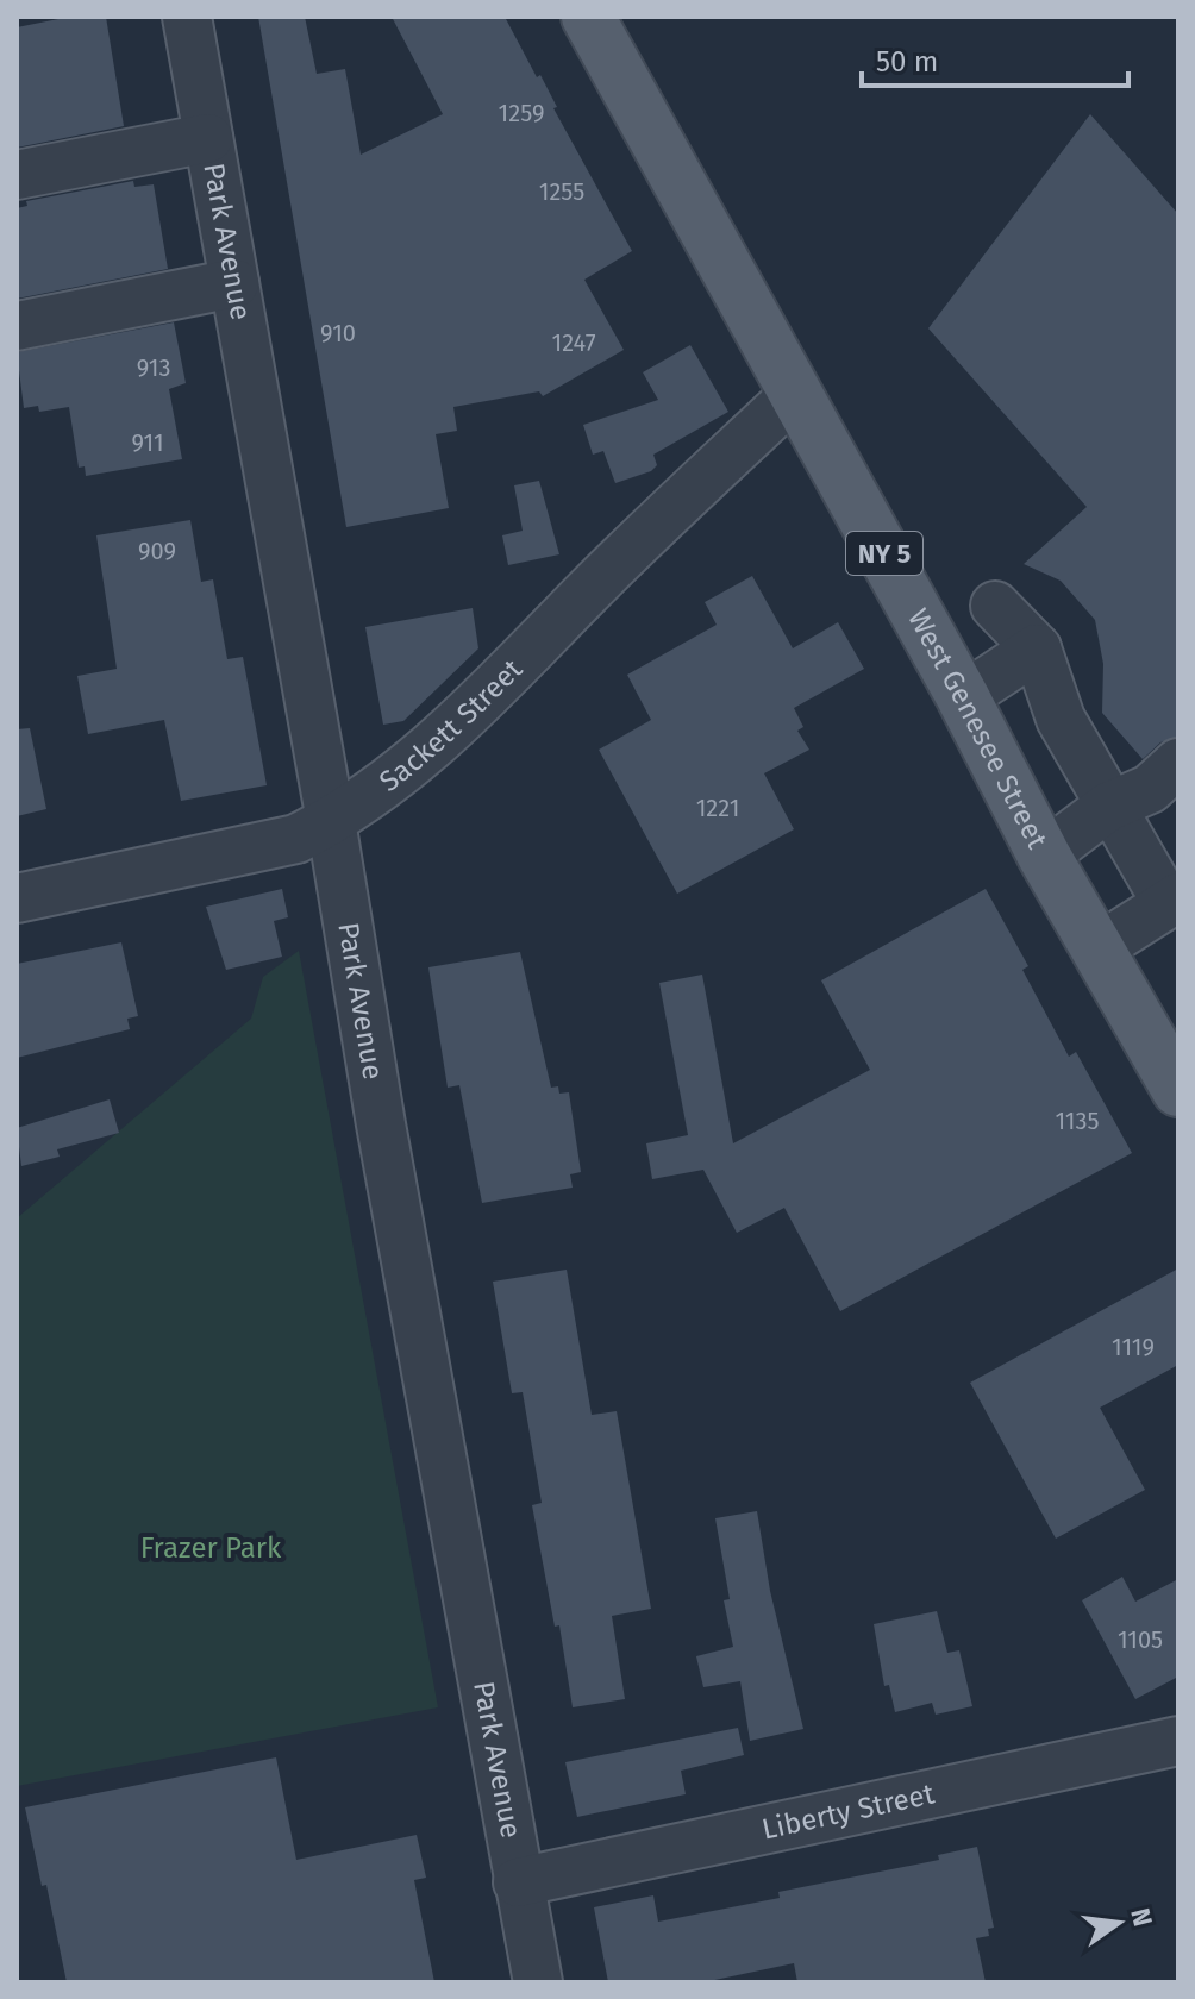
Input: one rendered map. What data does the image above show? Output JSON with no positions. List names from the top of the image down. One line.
{"streets":{"main road":["NY 5","West Genesee Street"],"street":["Park Avenue","Sackett Street","Liberty Street"]},"crossings":[["Park Avenue","Sackett Street"],["Park Avenue","Liberty Street"],["Sackett Street","West Genesee Street"]],"parks":["Frazer Park"],"house_numbers":["1259","1255","910","1247","913","911","909","1221","1135","1119","1105"],"scale_bar":"50 m","north":"right"}
